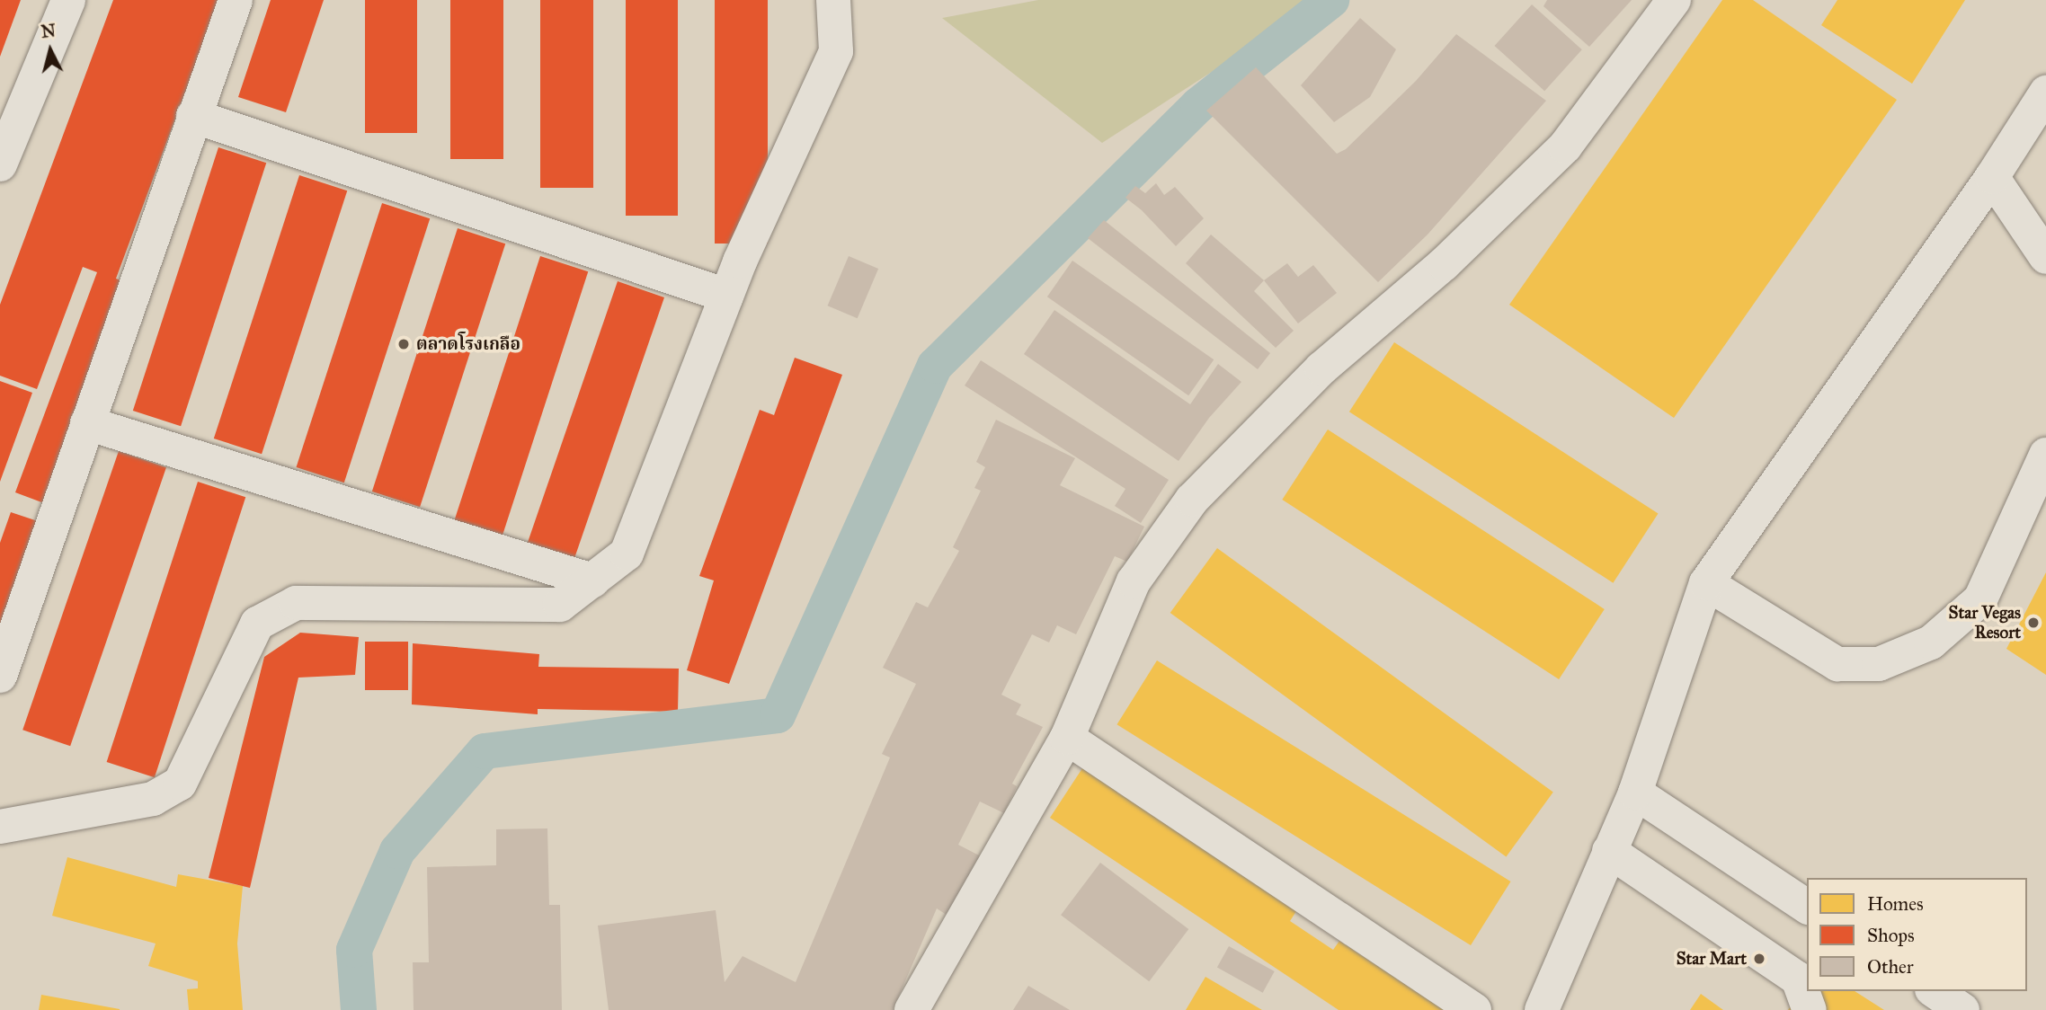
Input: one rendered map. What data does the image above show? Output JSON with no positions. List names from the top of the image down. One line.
{"places":["ตลาดโรงเกลือ","Star Vegas Resort","Star Mart"],"legend":["Homes","Shops","Other"],"north":"top"}
